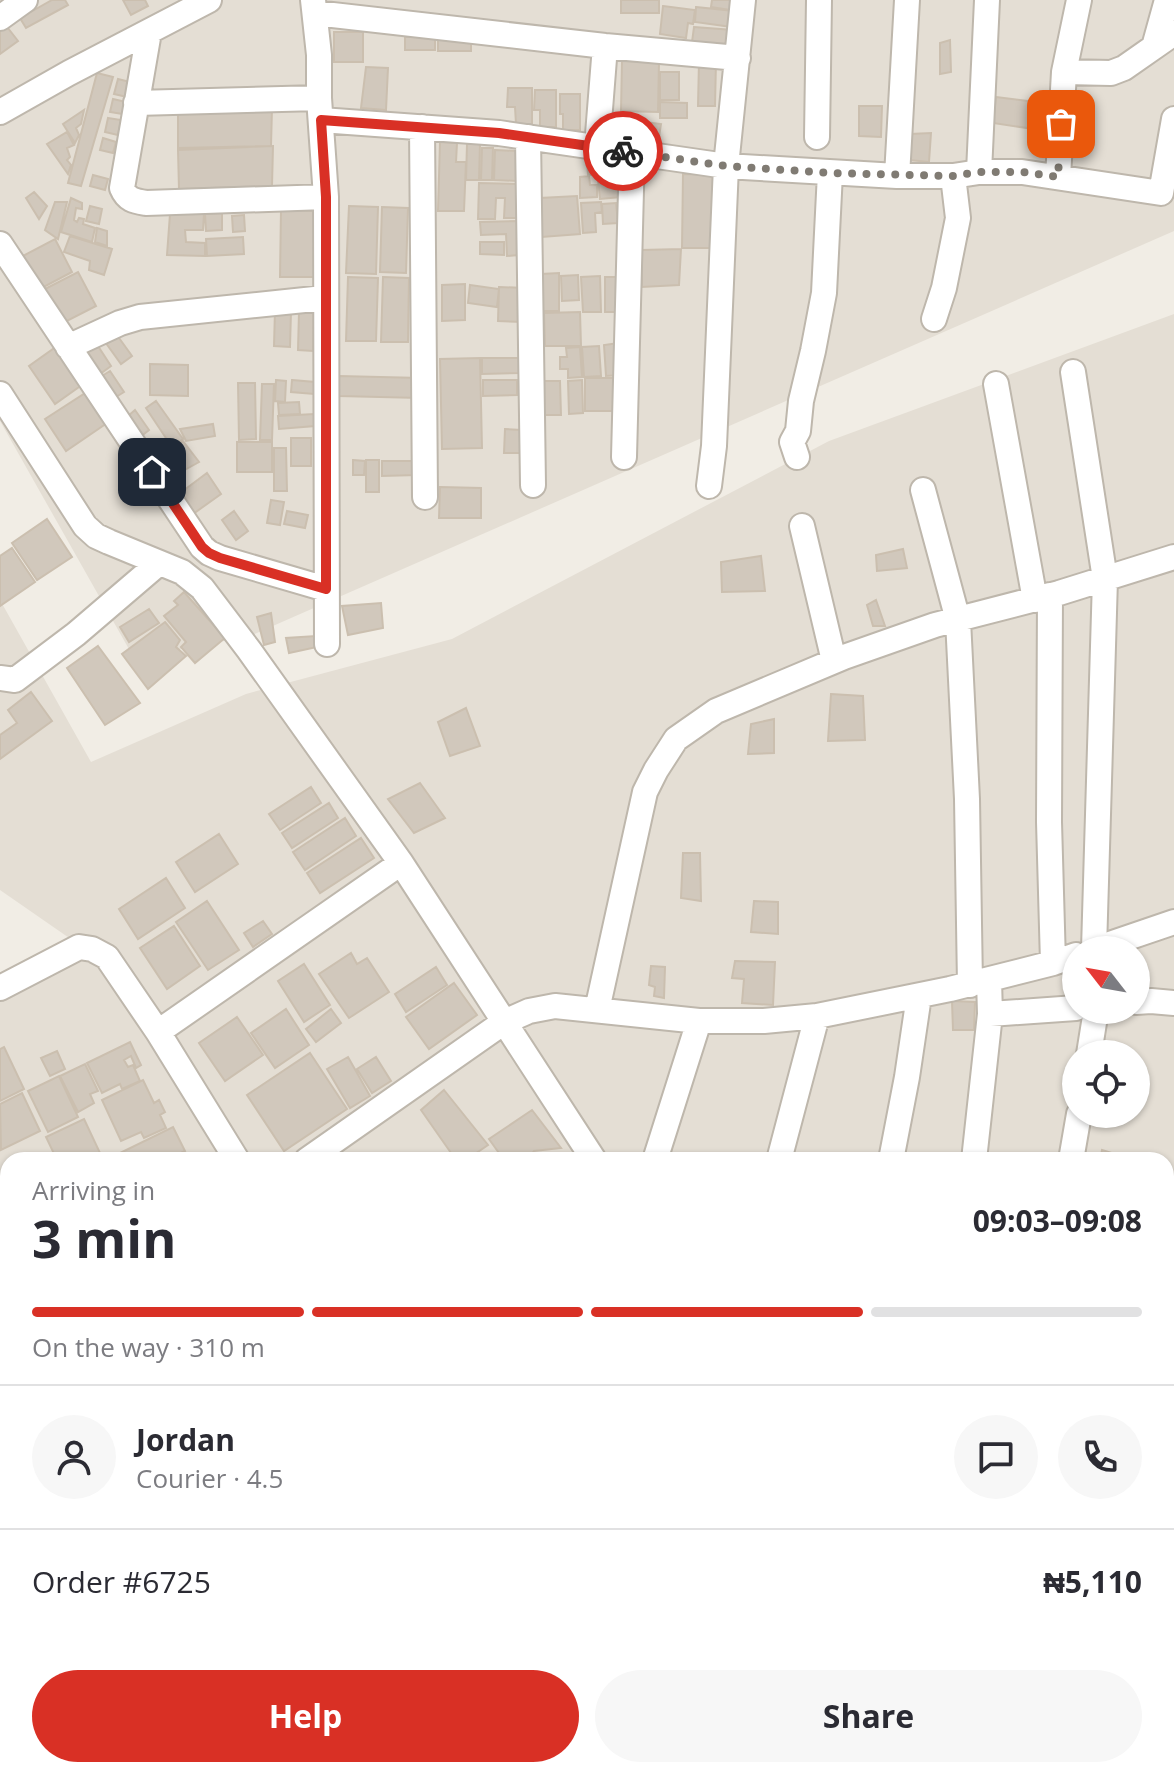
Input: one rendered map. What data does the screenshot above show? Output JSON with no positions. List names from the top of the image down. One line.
{"north":"top left","page":{"heading":["3 min","Arriving in","09:03–09:08"],"panel":["Jordan","Courier · 4.5","Order #6725","₦5,110"],"bar":"On the way · 310 m","buttons":["Help","Share"]}}
